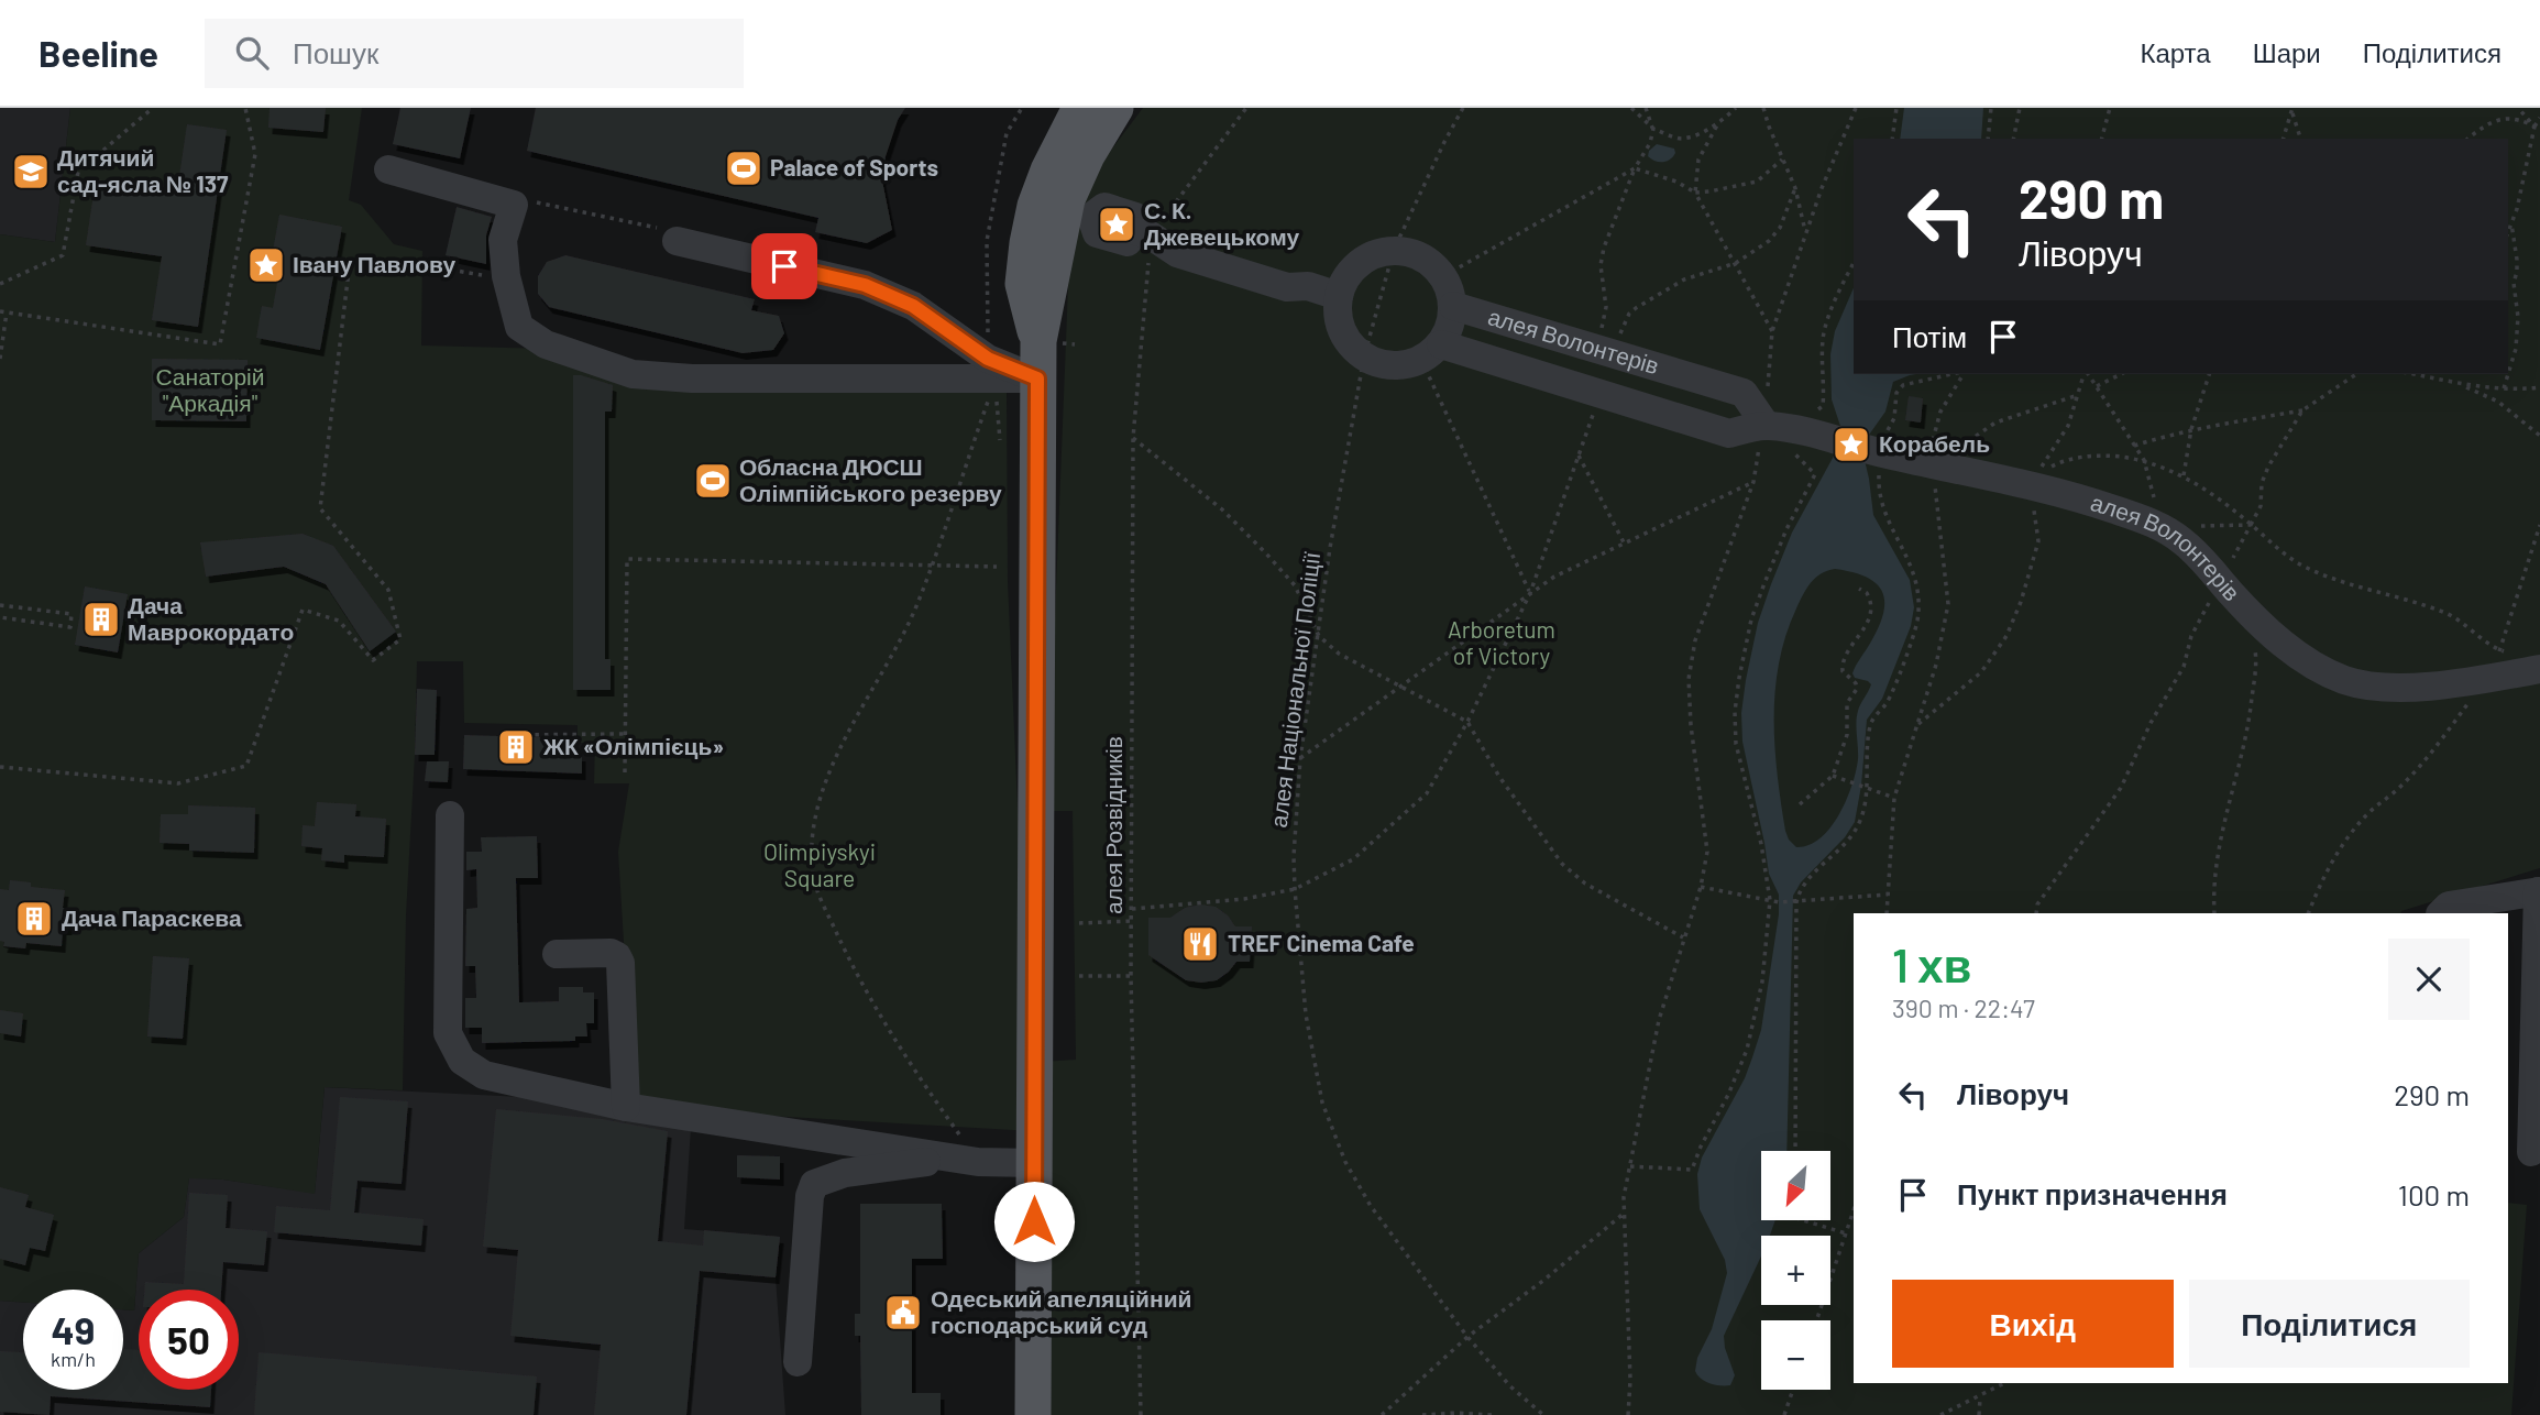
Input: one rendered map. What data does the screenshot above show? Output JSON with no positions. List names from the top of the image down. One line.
{"streets":{"street":["алея Волонтерів"],"path":["алея Національної Поліції","алея Розвідників"]},"crossings":[["алея Волонтерів","алея Національної Поліції"]],"parks":["Санаторій \"Аркадія\"","Arboretum of Victory","Olimpiyskyi Square"],"places":{"sports":["Palace of Sports","Обласна ДЮСШ Олімпійського резерву"],"school or university":["Дитячий сад-ясла № 137"],"place":["С. К. Джевецькому","Івану Павлову","Корабель"],"building":["Дача Маврокордато","ЖК «Олімпієць»","Дача Параскева"],"restaurant":["TREF Cinema Cafe"],"public building":["Одеський апеляційний господарський суд"]},"north":"bottom left","page":{"header":"Beeline","search":"Пошук","nav":["Карта","Шари","Поділитися"],"turn":["290 m","Ліворуч"],"then":"Потім","heading":["1 хв","390 m · 22:47"],"list":[{"name":"Ліворуч","value":"290 m"},{"name":"Пункт призначення","value":"100 m"}],"map_buttons":["+","−"],"buttons":["Вихід","Поділитися"],"speed":"49 km/h","limit":"50"}}
